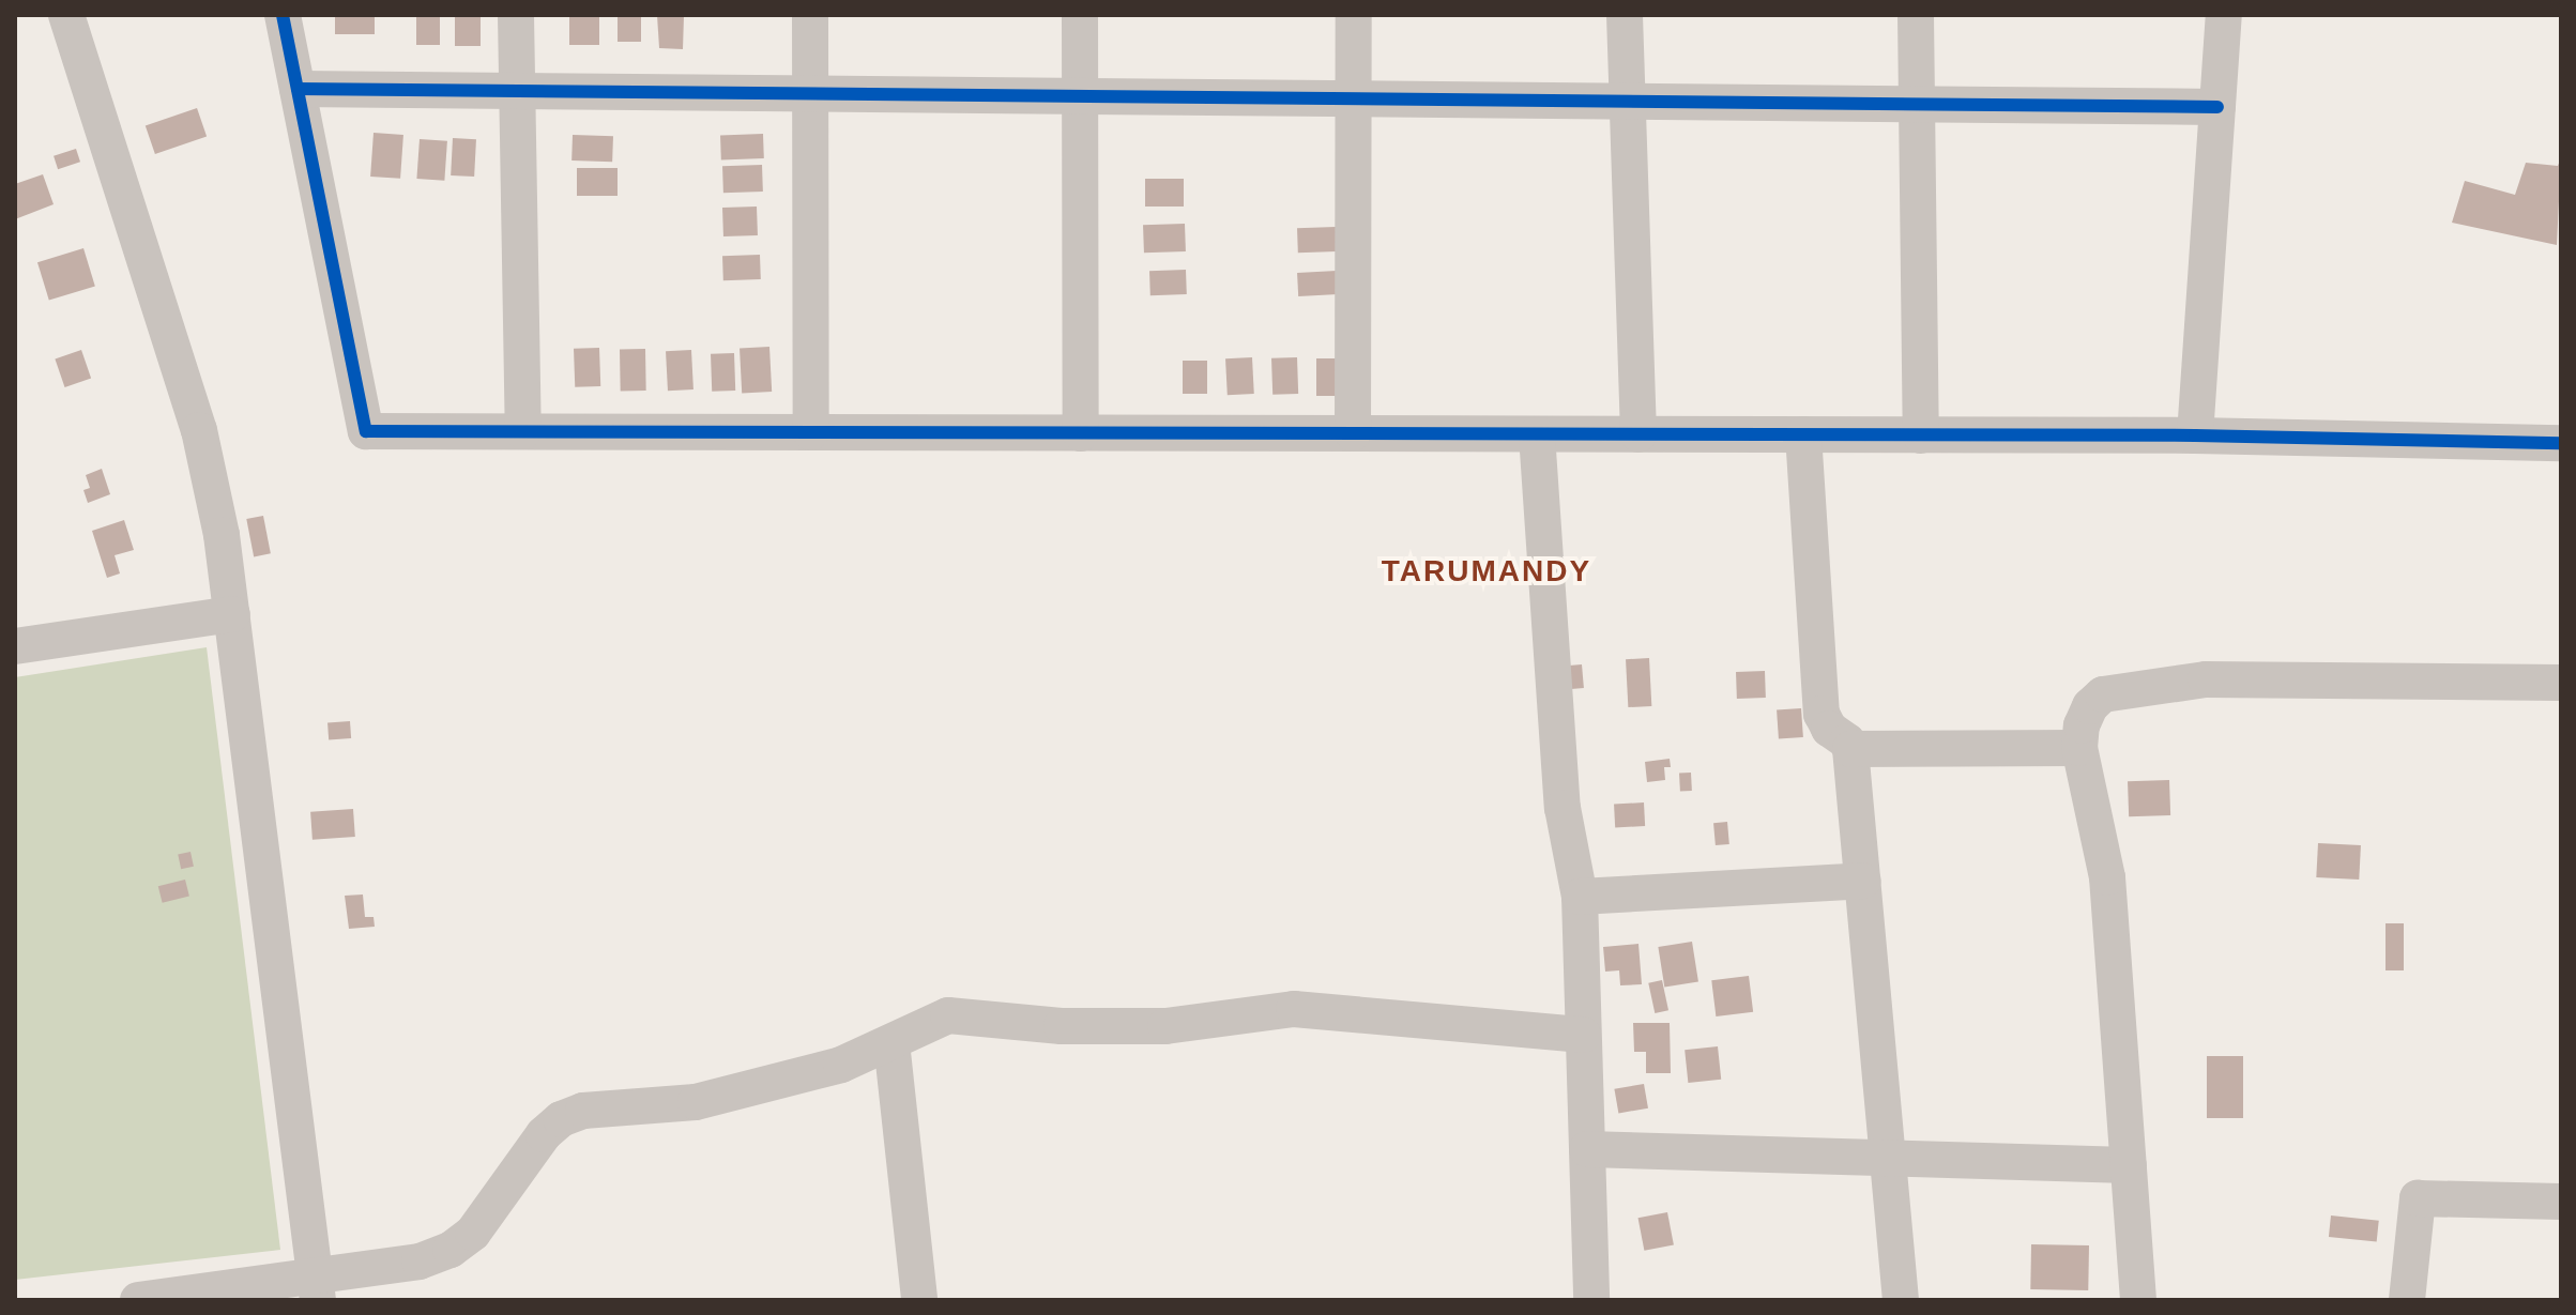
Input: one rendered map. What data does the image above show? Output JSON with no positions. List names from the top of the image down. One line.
{"districts":["TARUMANDY"]}
